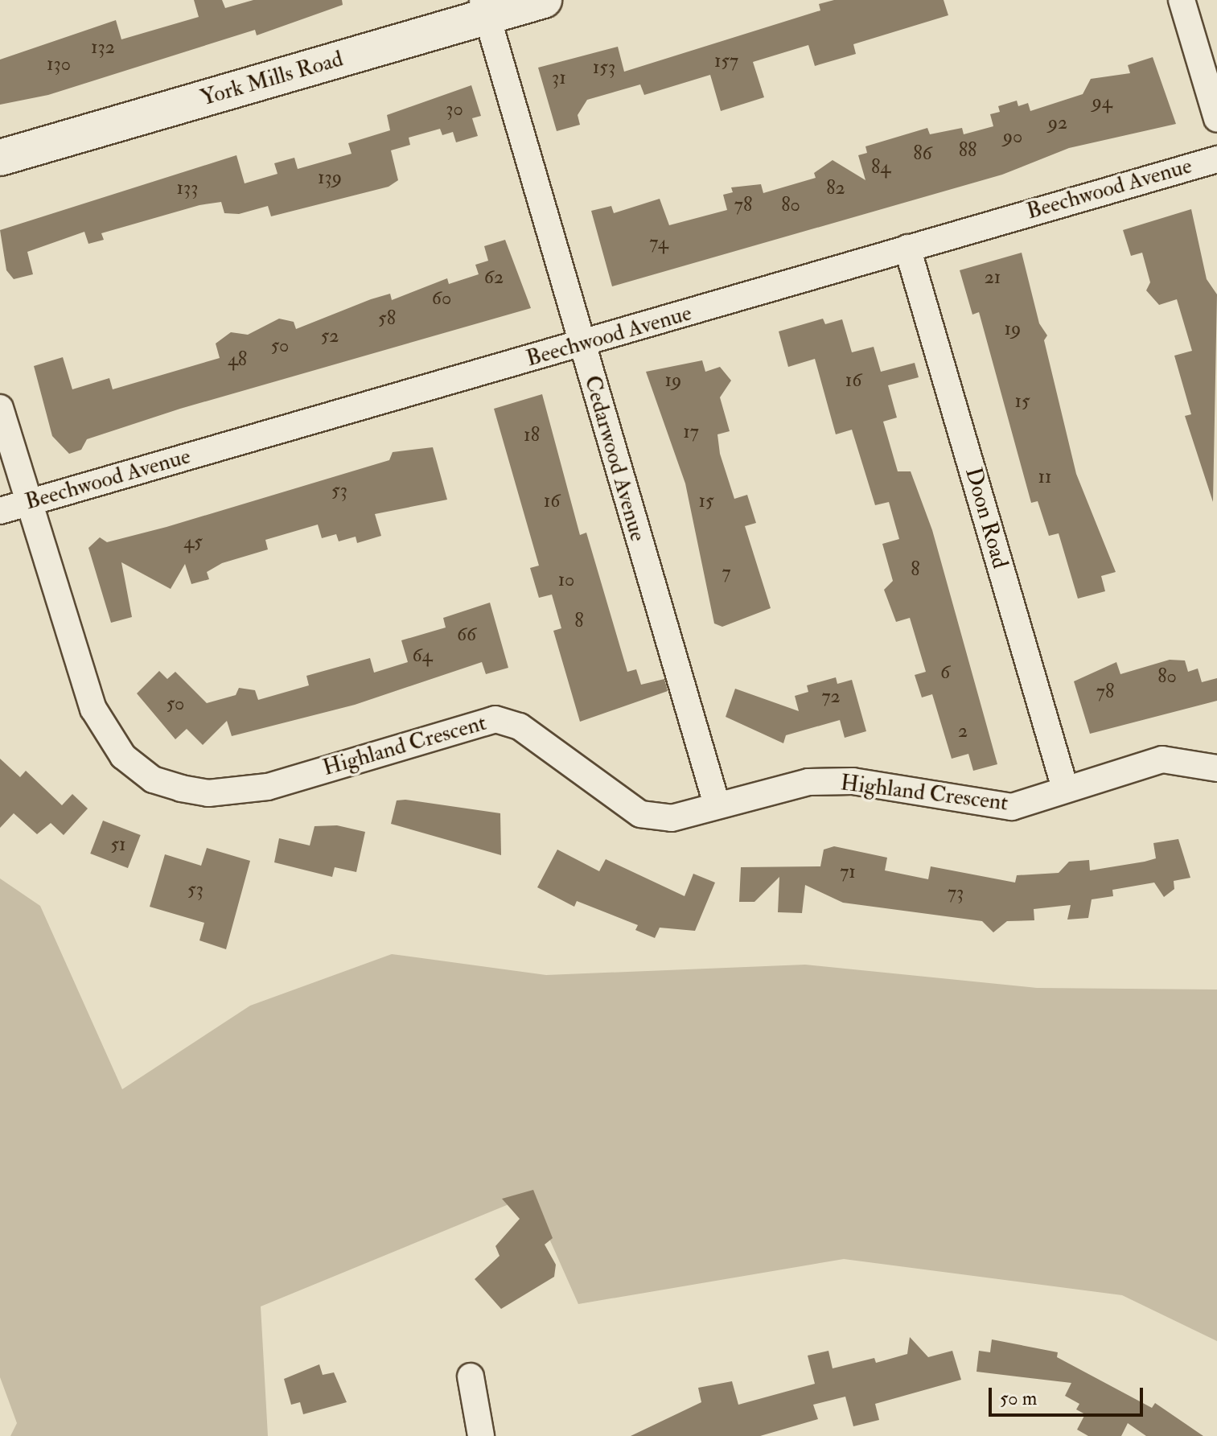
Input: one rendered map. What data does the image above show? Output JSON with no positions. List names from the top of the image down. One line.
{"streets":{"main road":["York Mills Road"],"street":["Beechwood Avenue","Cedarwood Avenue","Doon Road","Highland Crescent"]},"crossings":[["York Mills Road","Cedarwood Avenue"],["Beechwood Avenue","Cedarwood Avenue"],["Beechwood Avenue","Doon Road"],["Beechwood Avenue","Highland Crescent"],["Cedarwood Avenue","Highland Crescent"],["Doon Road","Highland Crescent"]],"house_numbers":["132","157","130","153","31","94","30","92","90","88","86","84","139","133","82","78","80","74","62","21","60","58","19","52","50","48","19","16","15","17","18","11","53","16","15","45","8","7","10","8","66","64","6","80","78","72","50","2","51","71","53","73"],"scale_bar":"50 m"}
